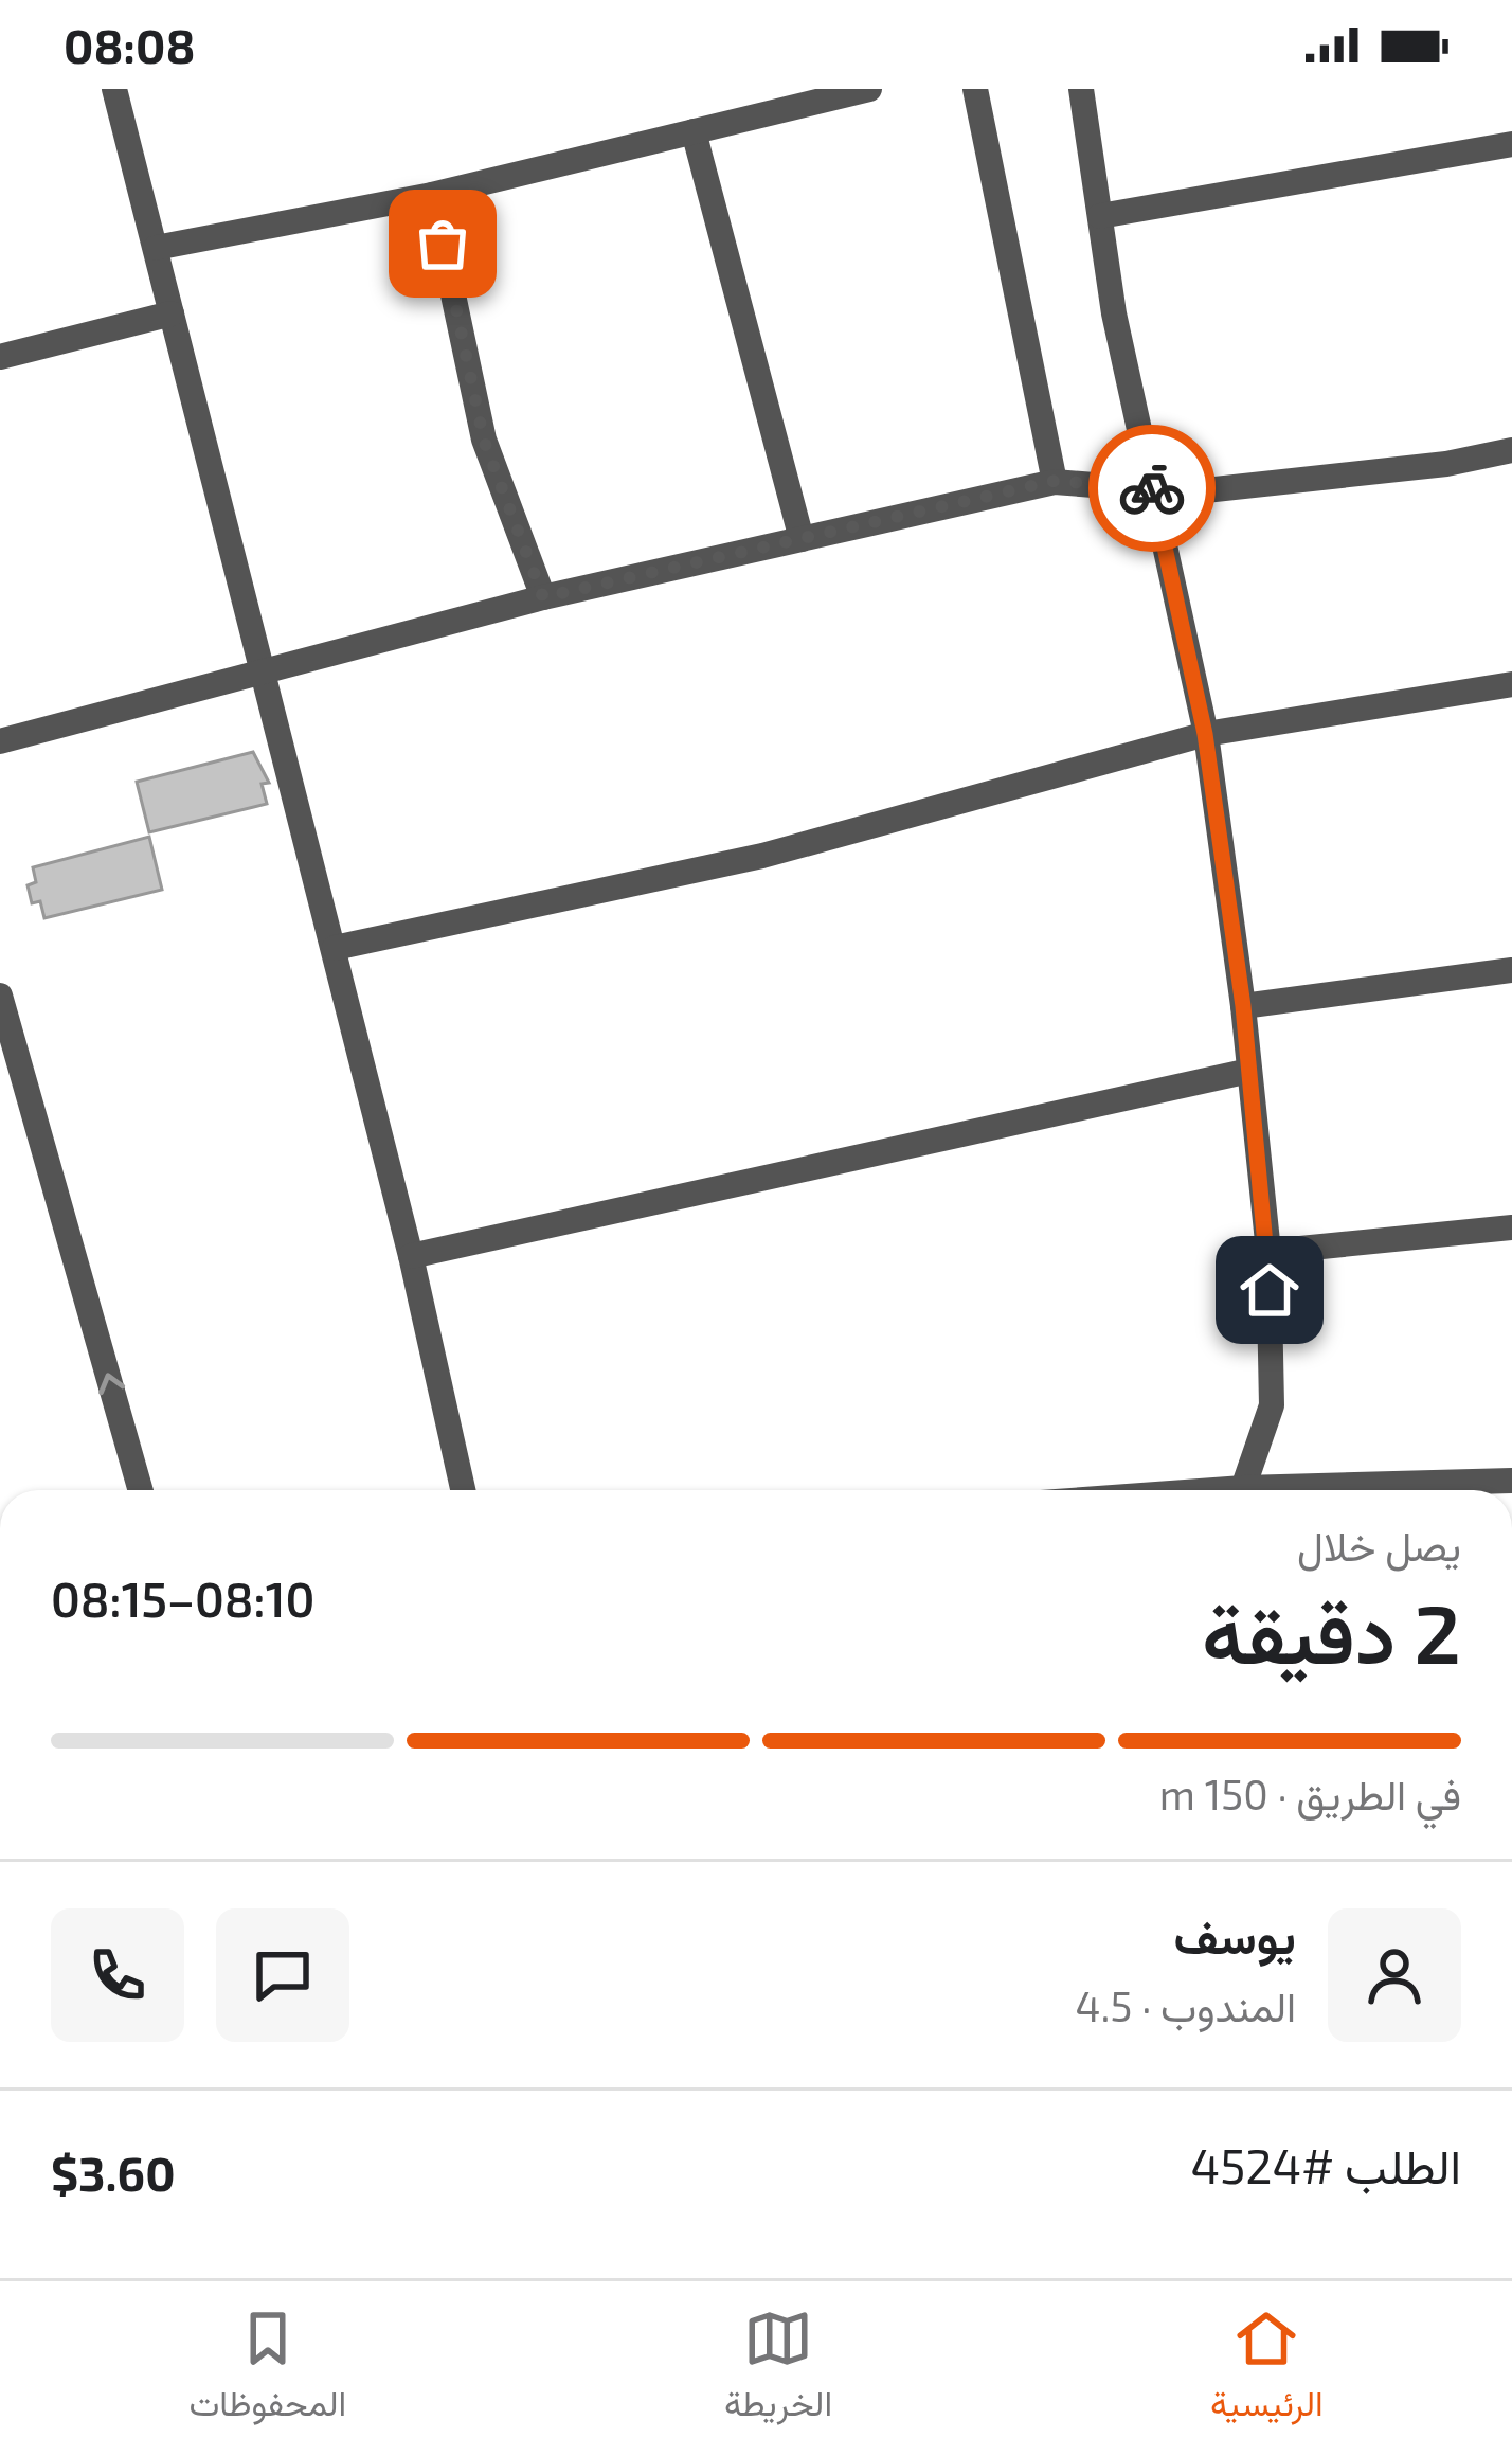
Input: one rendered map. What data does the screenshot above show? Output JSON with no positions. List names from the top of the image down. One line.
{"page":{"status":"08:08","heading":["2 دقيقة","يصل خلال","08:10–08:15"],"panel":["يوسف","المندوب · 4.5","الطلب #4524","$3.60"],"bar":"في الطريق · 150 m","tabs":["الرئيسية","الخريطة","المحفوظات"]}}
